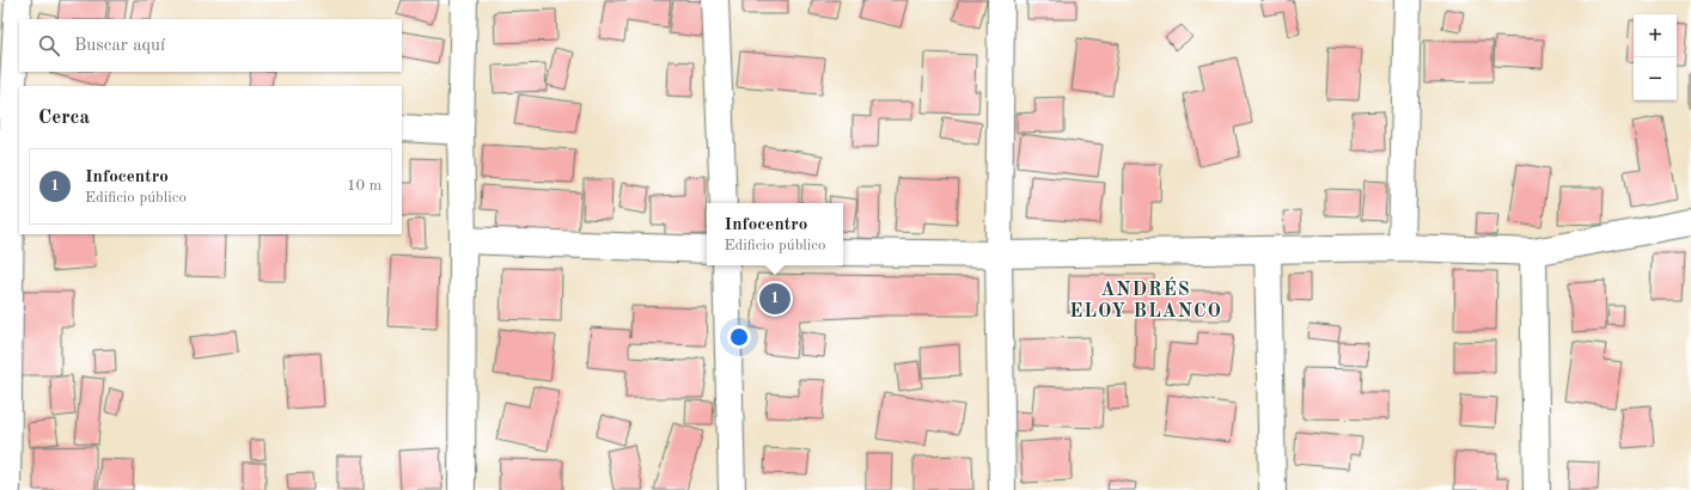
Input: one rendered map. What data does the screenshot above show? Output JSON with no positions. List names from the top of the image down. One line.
{"districts":["ANDRÉS ELOY BLANCO"],"page":{"map_buttons":["+","−"],"search":"Buscar aquí","heading":"Cerca","list":[{"mark":"1","name":"Infocentro","note":"Edificio público","value":"10 m"}],"popup":["Infocentro","Edificio público"],"pins":"1"}}
